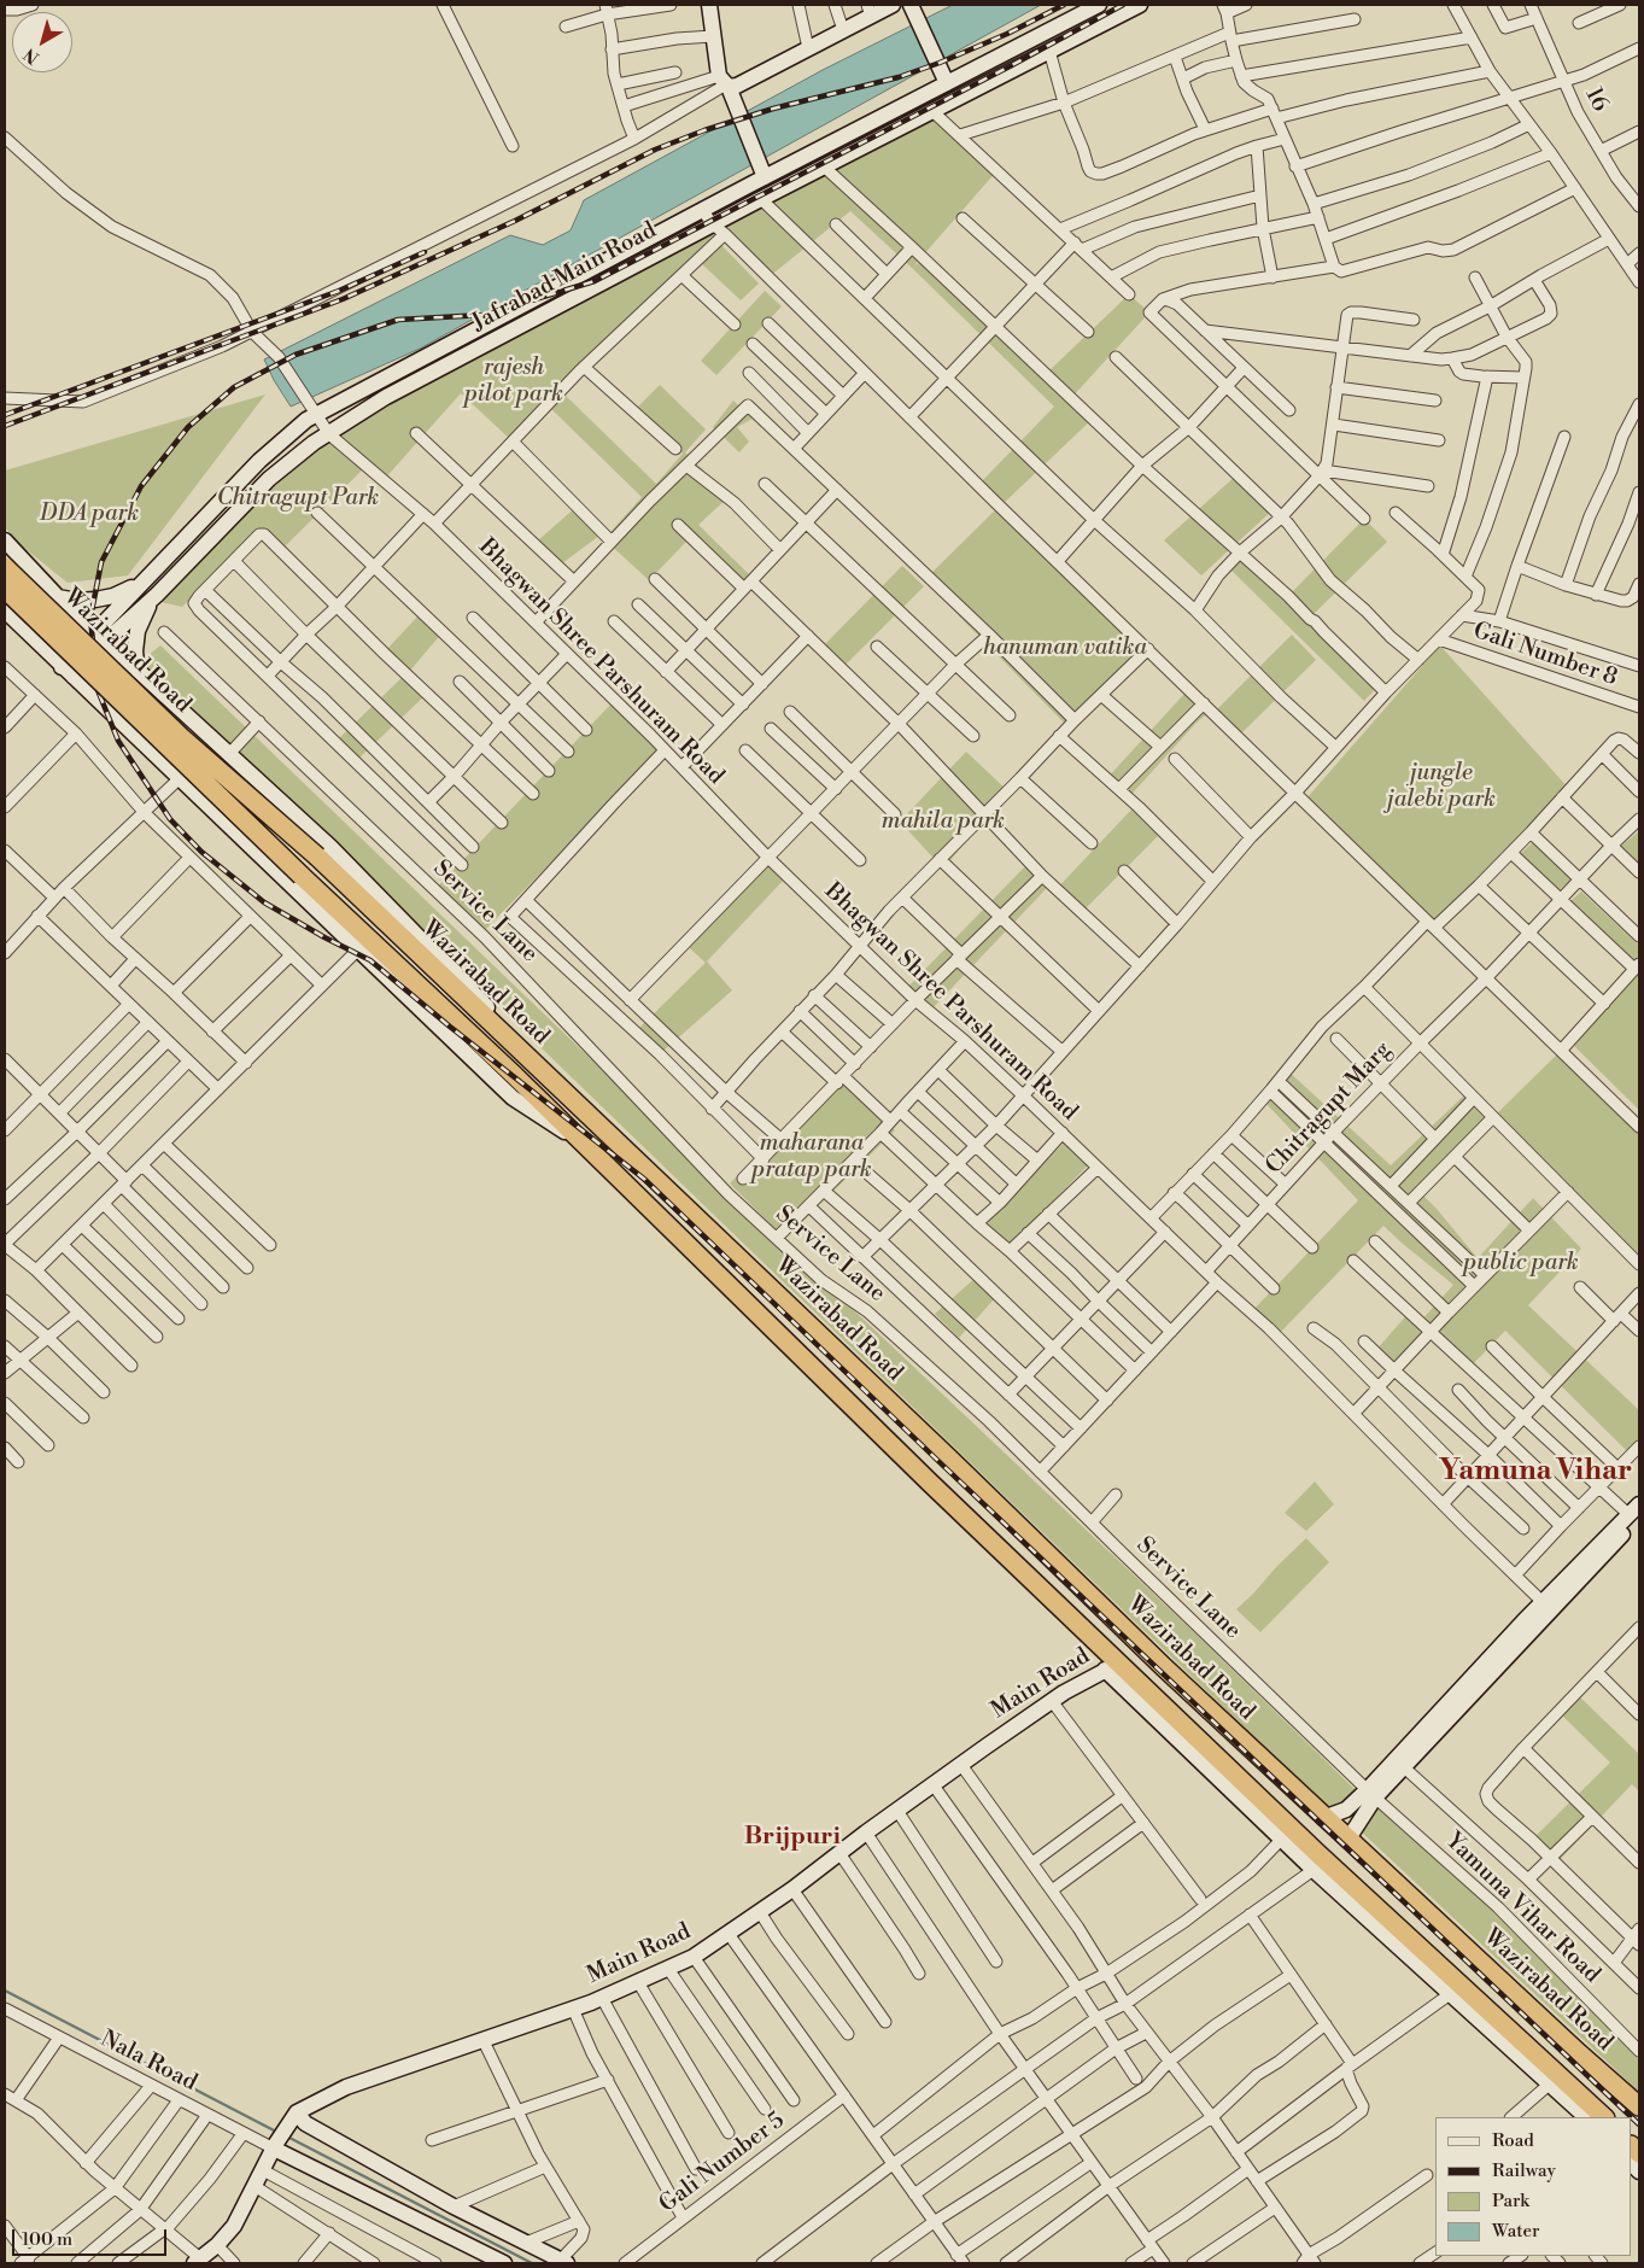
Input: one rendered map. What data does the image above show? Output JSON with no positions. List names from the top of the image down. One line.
{"streets":{"highway":["Wazirabad Road"],"main road":["Jafrabad Main Road","Main Road"],"street":["16","Gali Number 8","Bhagwan Shree Parshuram Road","Service Lane","Chitragupt Marg","Yamuna Vihar Road","Nala Road","Gali Number 5"]},"crossings":[["Jafrabad Main Road","Bhagwan Shree Parshuram Road"],["Wazirabad Road","Main Road"],["Bhagwan Shree Parshuram Road","Chitragupt Marg"],["Service Lane","Yamuna Vihar Road"]],"districts":["Yamuna Vihar","Brijpuri"],"parks":["rajesh pilot park","Chitragupt Park","DDA park","hanuman vatika","jungle jalebi park","mahila park","maharana pratap park","public park"],"legend":["Road","Railway","Park","Water"],"scale_bar":"100 m","north":"bottom left"}
